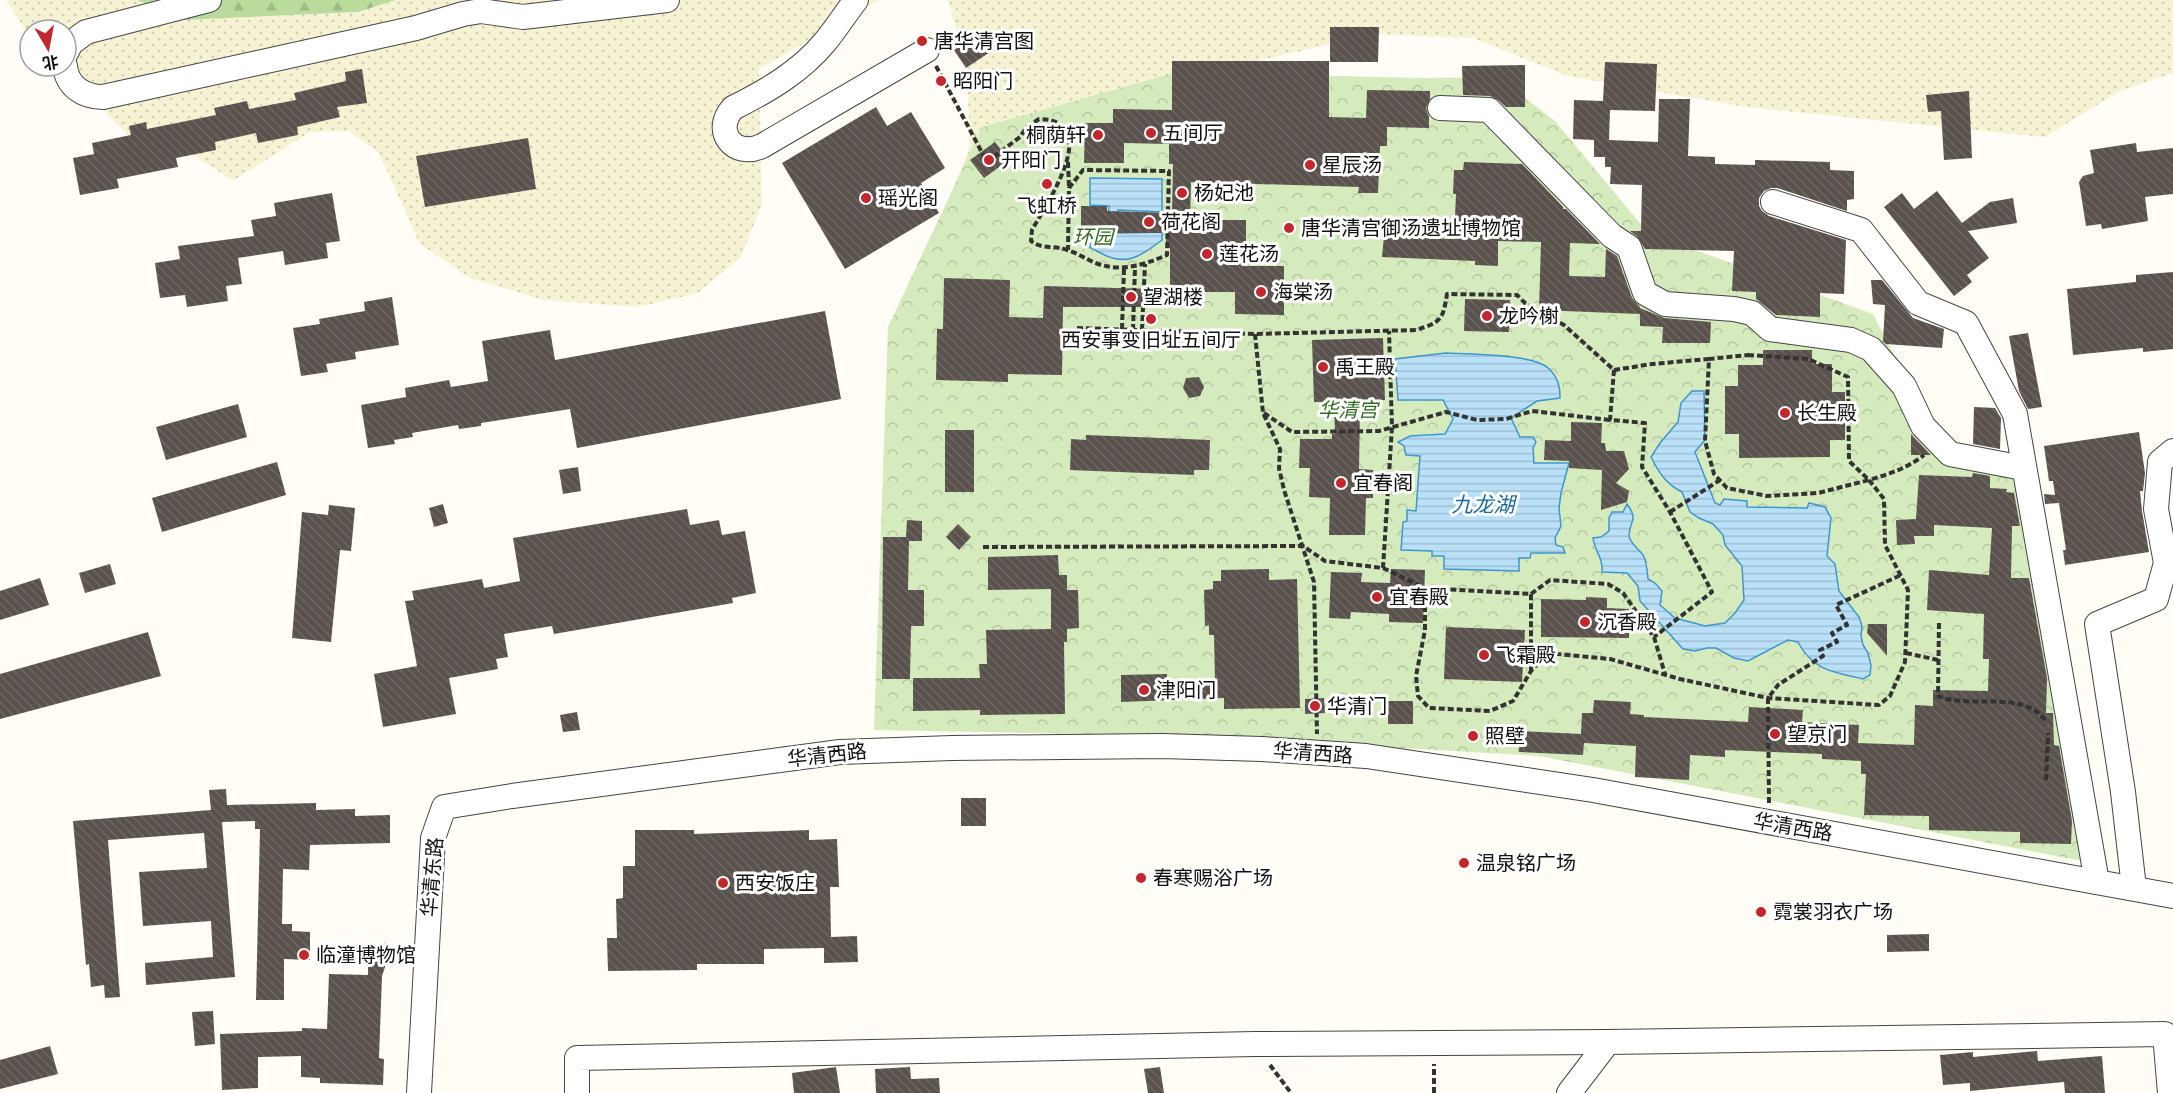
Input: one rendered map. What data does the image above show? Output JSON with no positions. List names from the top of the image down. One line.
{"streets":{"street":["华清西路","华清东路"]},"crossings":[["华清西路","华清东路"]],"water":["九龙湖"],"parks":["环园","华清宫"],"places":["唐华清宫图","昭阳门","五间厅","桐荫轩","开阳门","星辰汤","飞虹桥","杨妃池","瑶光阁","荷花阁","唐华清宫御汤遗址博物馆","莲花汤","海棠汤","望湖楼","龙吟榭","西安事变旧址五间厅","禹王殿","长生殿","宜春阁","宜春殿","沉香殿","飞霜殿","津阳门","华清门","望京门","照壁","温泉铭广场","春寒赐浴广场","西安饭庄","霓裳羽衣广场","临潼博物馆"],"north":"bottom"}
